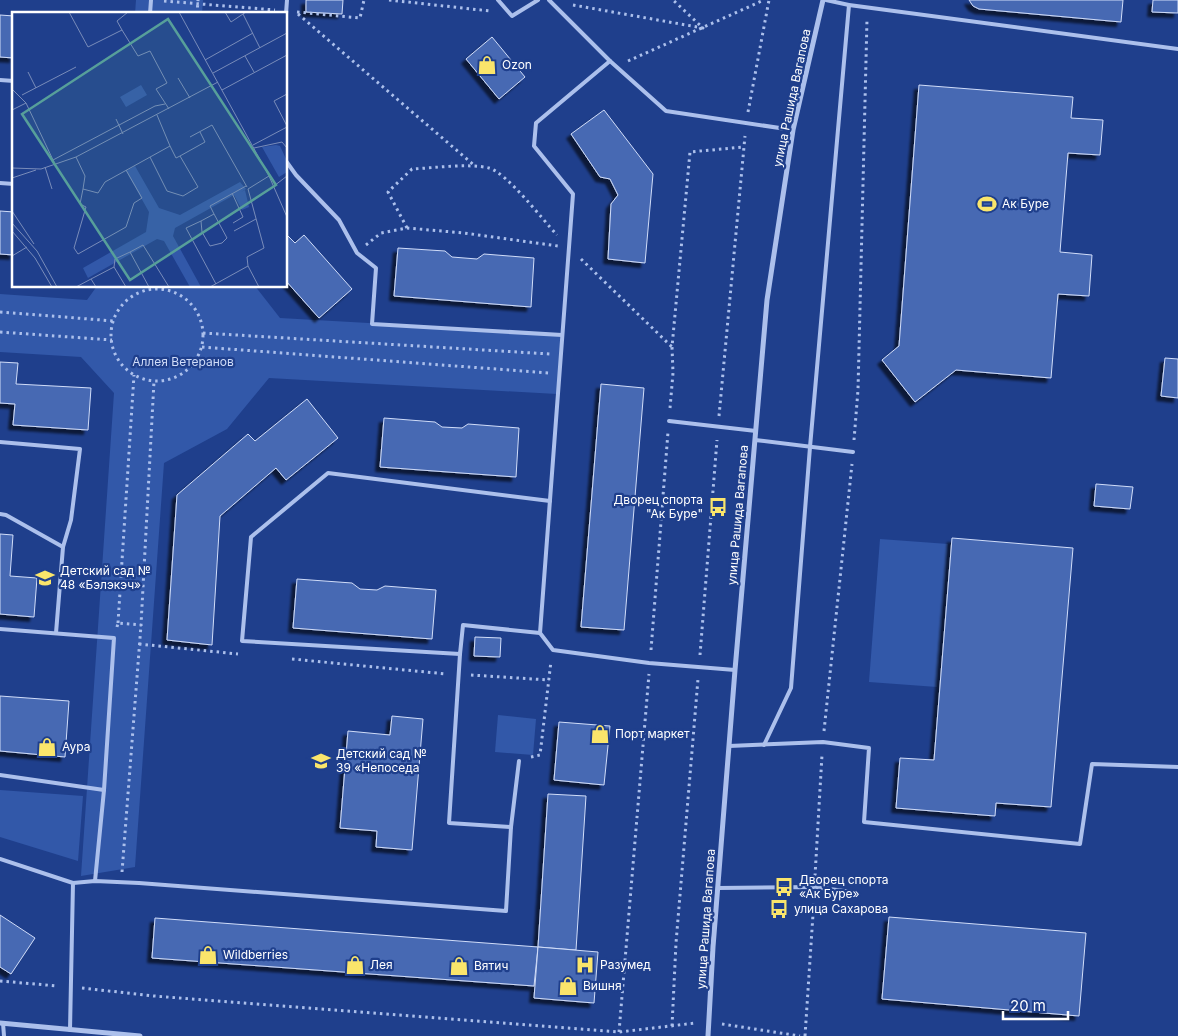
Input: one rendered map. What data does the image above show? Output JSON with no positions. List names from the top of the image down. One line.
{"streets":{"street":["улица Рашида Вагапова"]},"parks":["Аллея Ветеранов"],"places":{"shop":["Ozon","Порт маркет","Аура","Wildberries","Лея","Вятич","Вишня"],"sports":["Ак Буре"],"bus stop":["Дворец спорта \"Ак Буре\"","Дворец спорта «Ак Буре»","улица Сахарова"],"school or university":["Детский сад № 48 «Бэлэкэч»","Детский сад № 39 «Непоседа"],"hospital":["Разумед"]},"scale_bar":"20 m"}
